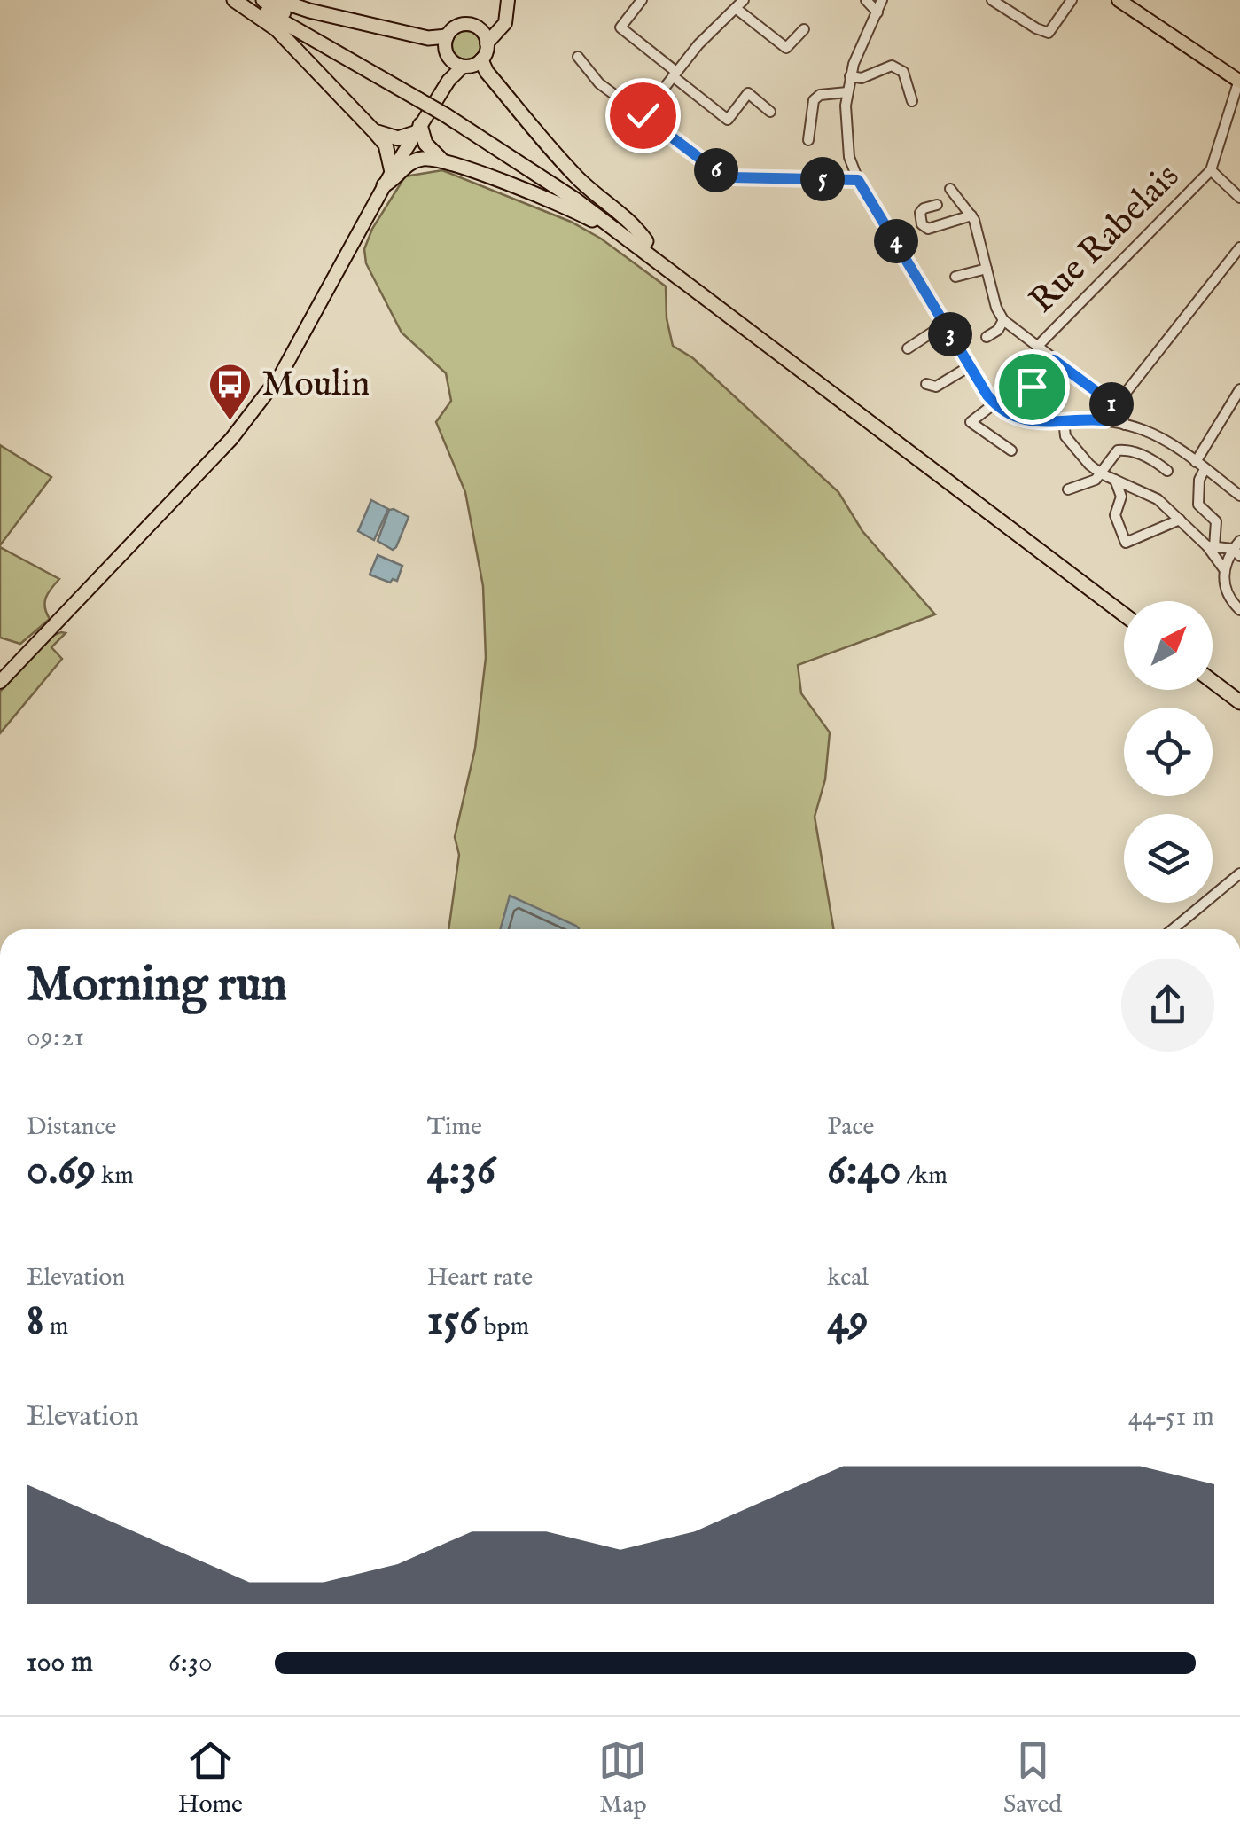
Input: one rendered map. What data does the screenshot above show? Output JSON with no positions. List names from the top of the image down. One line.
{"streets":{"street":["Rue Rabelais"]},"places":{"bus stop":["Moulin"]},"north":"top right","page":{"pins":["6","5","4","3","1"],"heading":["Morning run","09:21"],"stats":[["Distance","0.69 km"],["Time","4:36"],["Pace","6:40 /km"],["Elevation","8 m"],["Heart rate","156 bpm"],["kcal","49"]],"chart":["Elevation","44–51 m"],"list":[{"name":"100 m","note":"6:30"}],"tabs":["Home","Map","Saved"]}}
